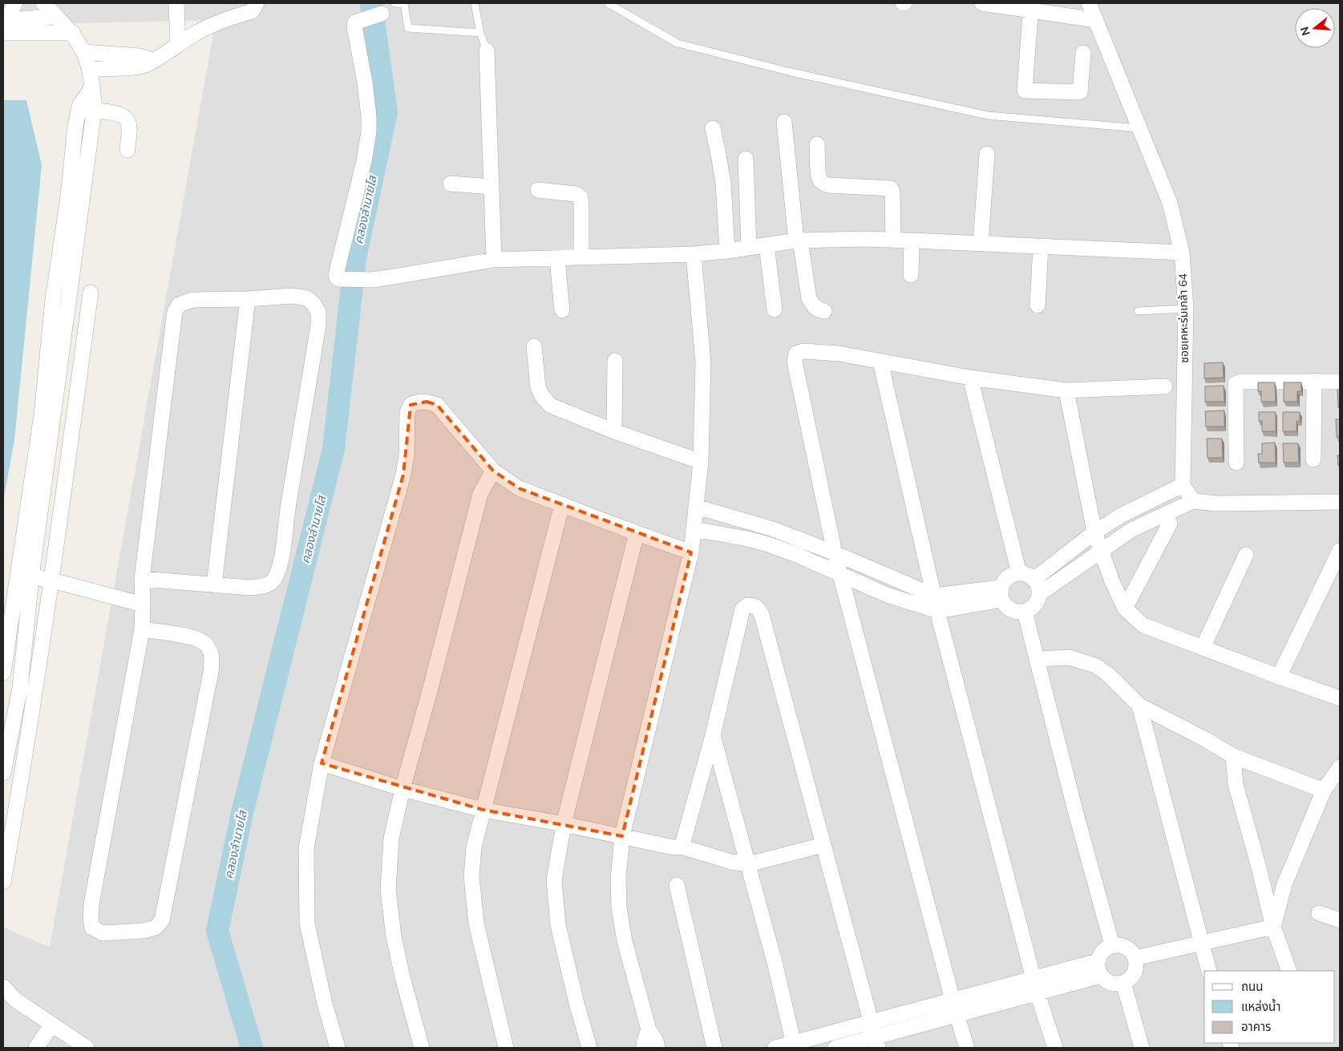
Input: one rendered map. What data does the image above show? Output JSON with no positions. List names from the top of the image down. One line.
{"streets":{"street":["ซอยเคหะร่มเกล้า 64"]},"water":["คลองลำนายโส"],"legend":["ถนน","แหล่งน้ำ","อาคาร"],"north":"left"}
